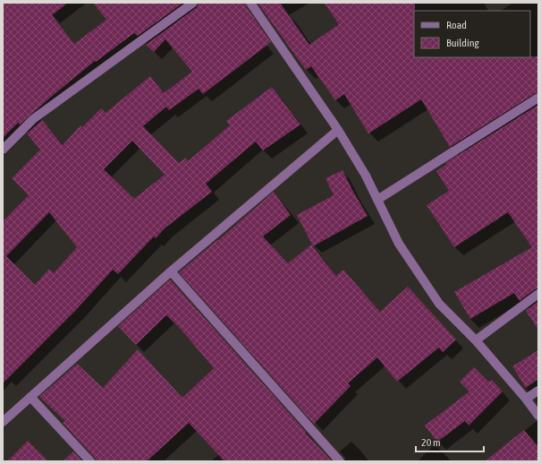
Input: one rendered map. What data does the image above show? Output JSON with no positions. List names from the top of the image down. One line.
{"legend":["Road","Building"],"scale_bar":"20 m"}
